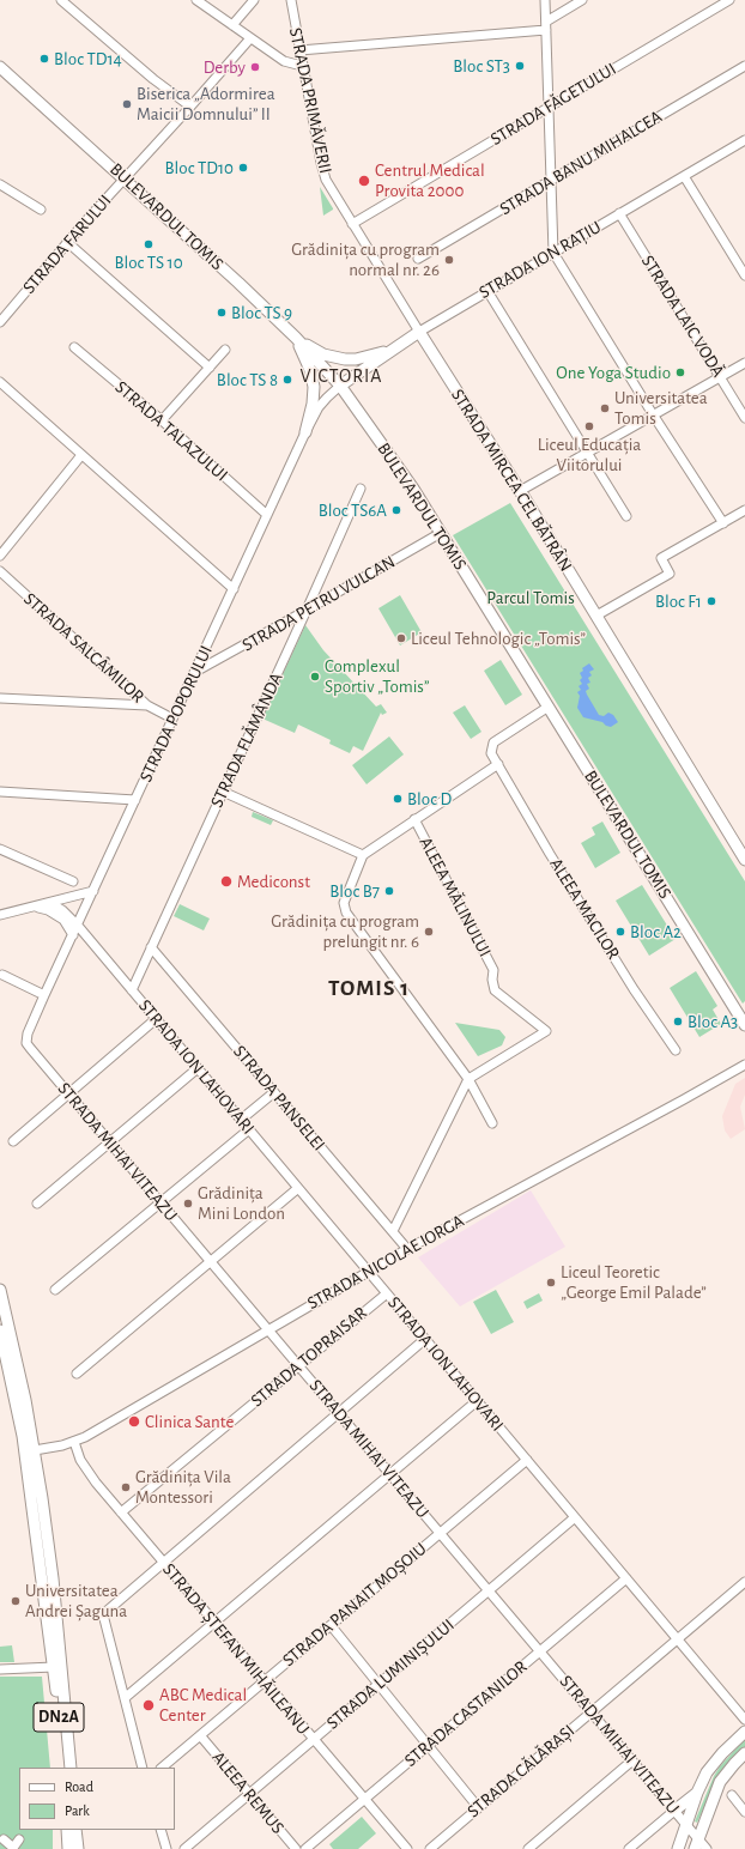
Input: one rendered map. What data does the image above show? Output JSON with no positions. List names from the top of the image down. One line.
{"streets":{"main road":["BULEVARDUL TOMIS","STRADA ION RAȚIU","STRADA MIRCEA CEL BĂTRÂN","DN2A"],"street":["STRADA PRIMĂVERII","STRADA FĂGETULUI","STRADA BANU MIHALCEA","STRADA FARULUI","STRADA LAIC VODĂ","STRADA TALAZULUI","STRADA PETRU VULCAN","STRADA SALCÂMILOR","STRADA POPORULUI","STRADA FLĂMÂNDA","ALEEA MĂLINULUI","ALEEA MACILOR","STRADA ION LAHOVARI","STRADA PANSELEI","STRADA MIHAI VITEAZU","STRADA NICOLAE IORGA","STRADA TOPRAISAR","STRADA PANAIT MOȘOIU","STRADA ȘTEFAN MIHĂILEANU","STRADA LUMINIȘULUI","STRADA CASTANILOR","STRADA CĂLĂRAȘI","ALEEA REMUS"]},"crossings":[["STRADA PRIMĂVERII","STRADA FĂGETULUI"],["STRADA PRIMĂVERII","STRADA MIRCEA CEL BĂTRÂN"],["STRADA FĂGETULUI","STRADA MIRCEA CEL BĂTRÂN"],["BULEVARDUL TOMIS","STRADA FARULUI"],["BULEVARDUL TOMIS","STRADA ION RAȚIU"],["BULEVARDUL TOMIS","STRADA PETRU VULCAN"],["BULEVARDUL TOMIS","STRADA POPORULUI"],["STRADA ION RAȚIU","STRADA LAIC VODĂ"],["STRADA ION RAȚIU","STRADA MIRCEA CEL BĂTRÂN"],["STRADA ION RAȚIU","STRADA POPORULUI"],["STRADA TALAZULUI","STRADA POPORULUI"],["STRADA PETRU VULCAN","STRADA POPORULUI"],["STRADA PETRU VULCAN","STRADA FLĂMÂNDA"],["STRADA SALCÂMILOR","STRADA POPORULUI"],["STRADA POPORULUI","STRADA ION LAHOVARI"],["STRADA POPORULUI","STRADA MIHAI VITEAZU"],["STRADA FLĂMÂNDA","STRADA ION LAHOVARI"],["STRADA FLĂMÂNDA","STRADA PANSELEI"],["ALEEA MĂLINULUI","ALEEA MACILOR"],["STRADA ION LAHOVARI","STRADA NICOLAE IORGA"],["STRADA ION LAHOVARI","STRADA TOPRAISAR"],["STRADA ION LAHOVARI","STRADA PANAIT MOȘOIU"],["STRADA ION LAHOVARI","STRADA LUMINIȘULUI"],["STRADA ION LAHOVARI","STRADA CASTANILOR"],["STRADA ION LAHOVARI","STRADA CĂLĂRAȘI"],["STRADA PANSELEI","STRADA NICOLAE IORGA"],["STRADA MIHAI VITEAZU","STRADA NICOLAE IORGA"],["STRADA MIHAI VITEAZU","STRADA TOPRAISAR"],["STRADA MIHAI VITEAZU","STRADA PANAIT MOȘOIU"],["STRADA MIHAI VITEAZU","STRADA LUMINIȘULUI"],["STRADA MIHAI VITEAZU","STRADA CASTANILOR"],["STRADA MIHAI VITEAZU","STRADA CĂLĂRAȘI"],["STRADA NICOLAE IORGA","STRADA ȘTEFAN MIHĂILEANU"],["STRADA NICOLAE IORGA","DN2A"],["STRADA TOPRAISAR","STRADA ȘTEFAN MIHĂILEANU"],["STRADA PANAIT MOȘOIU","STRADA ȘTEFAN MIHĂILEANU"],["STRADA PANAIT MOȘOIU","ALEEA REMUS"],["STRADA ȘTEFAN MIHĂILEANU","STRADA LUMINIȘULUI"],["STRADA ȘTEFAN MIHĂILEANU","STRADA CASTANILOR"],["STRADA LUMINIȘULUI","ALEEA REMUS"]],"districts":["VICTORIA","TOMIS 1"],"parks":["Parcul Tomis"],"places":["Bloc TD14","Bloc ST3","Derby","Biserica „Adormirea Maicii Domnului” II","Bloc TD10","Centrul Medical Provita 2000","Bloc TS 10","Grădinița cu program normal nr. 26","Bloc TS 9","One Yoga Studio","Bloc TS 8","Universitatea Tomis","Liceul Educația Viitorului","Bloc TS6A","Bloc F1","Liceul Tehnologic „Tomis”","Complexul Sportiv „Tomis”","Bloc D","Mediconst","Bloc B7","Grădinița cu program prelungit nr. 6","Bloc A2","Bloc A3","Grădinița Mini London","Liceul Teoretic „George Emil Palade”","Clinica Sante","Grădinița Vila Montessori","Universitatea Andrei Șaguna","ABC Medical Center"],"legend":["Road","Park"]}
